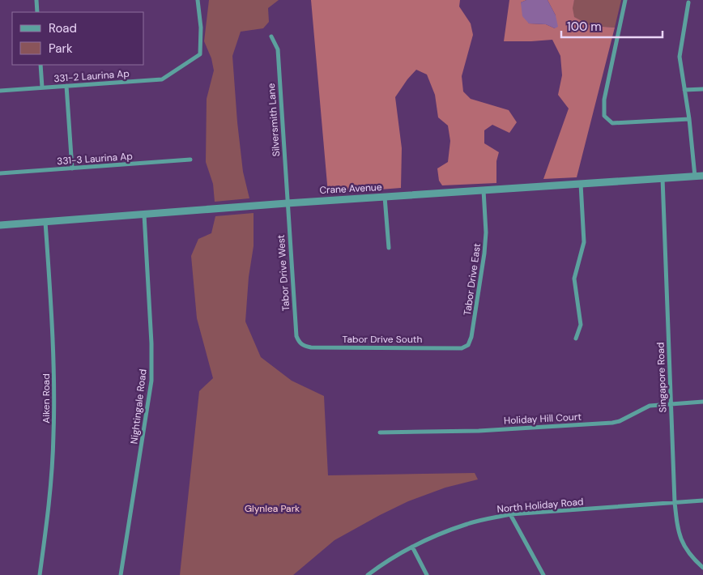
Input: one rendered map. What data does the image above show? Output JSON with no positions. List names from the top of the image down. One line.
{"streets":{"street":["331-2 Laurina Ap","Silversmith Lane","331-3 Laurina Ap","Crane Avenue","Tabor Drive West","Tabor Drive East","Tabor Drive South","Singapore Road","Aiken Road","Nightingale Road","Holiday Hill Court","North Holiday Road"]},"crossings":[["Silversmith Lane","Crane Avenue"],["Silversmith Lane","Tabor Drive West"],["Crane Avenue","Tabor Drive West"],["Crane Avenue","Tabor Drive East"],["Crane Avenue","Singapore Road"],["Crane Avenue","Aiken Road"],["Crane Avenue","Nightingale Road"],["Tabor Drive West","Tabor Drive South"],["Tabor Drive East","Tabor Drive South"],["Singapore Road","Holiday Hill Court"],["Singapore Road","North Holiday Road"]],"parks":["Glynlea Park"],"legend":["Road","Park"],"scale_bar":"100 m"}
